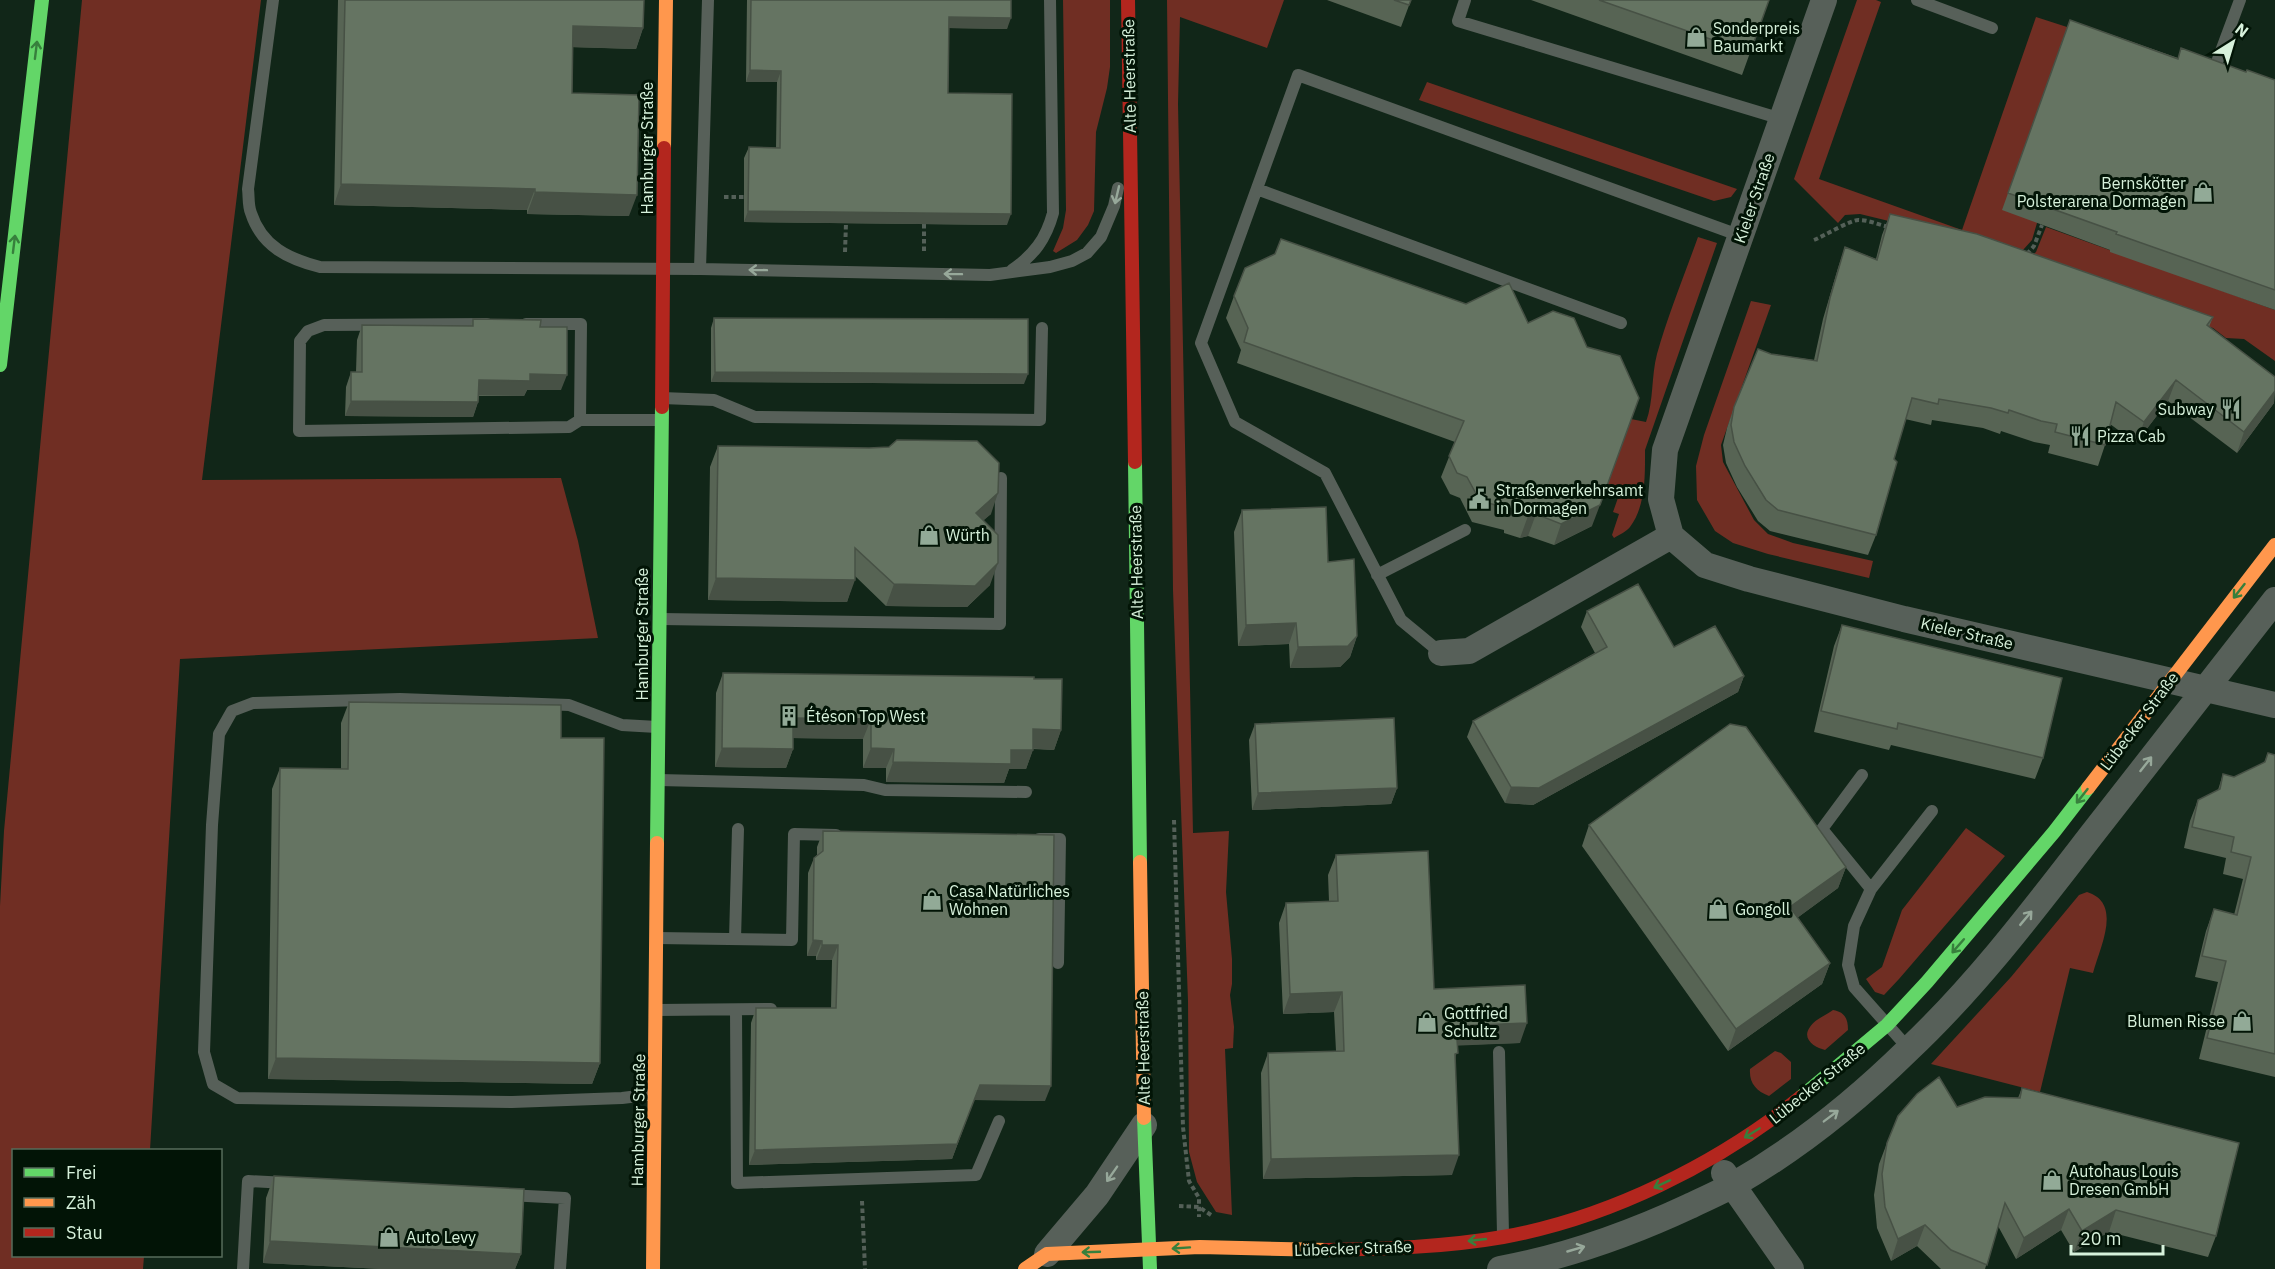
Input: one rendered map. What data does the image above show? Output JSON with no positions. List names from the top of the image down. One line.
{"streets":{"main road":["Alte Heerstraße","Hamburger Straße","Lübecker Straße"],"street":["Kieler Straße"]},"crossings":[["Alte Heerstraße","Lübecker Straße"],["Kieler Straße","Lübecker Straße"]],"places":{"shop":["Sonderpreis Baumarkt","Bernskötter Polsterarena Dormagen","Würth","Casa Natürliches Wohnen","Gongoll","Blumen Risse","Gottfried Schultz","Autohaus Louis Dresen GmbH","Auto Levy"],"restaurant":["Subway","Pizza Cab"],"public building":["Straßenverkehrsamt in Dormagen"],"building":["Étéson Top West"]},"legend":["Frei","Zäh","Stau"],"scale_bar":"20 m","north":"top right"}
